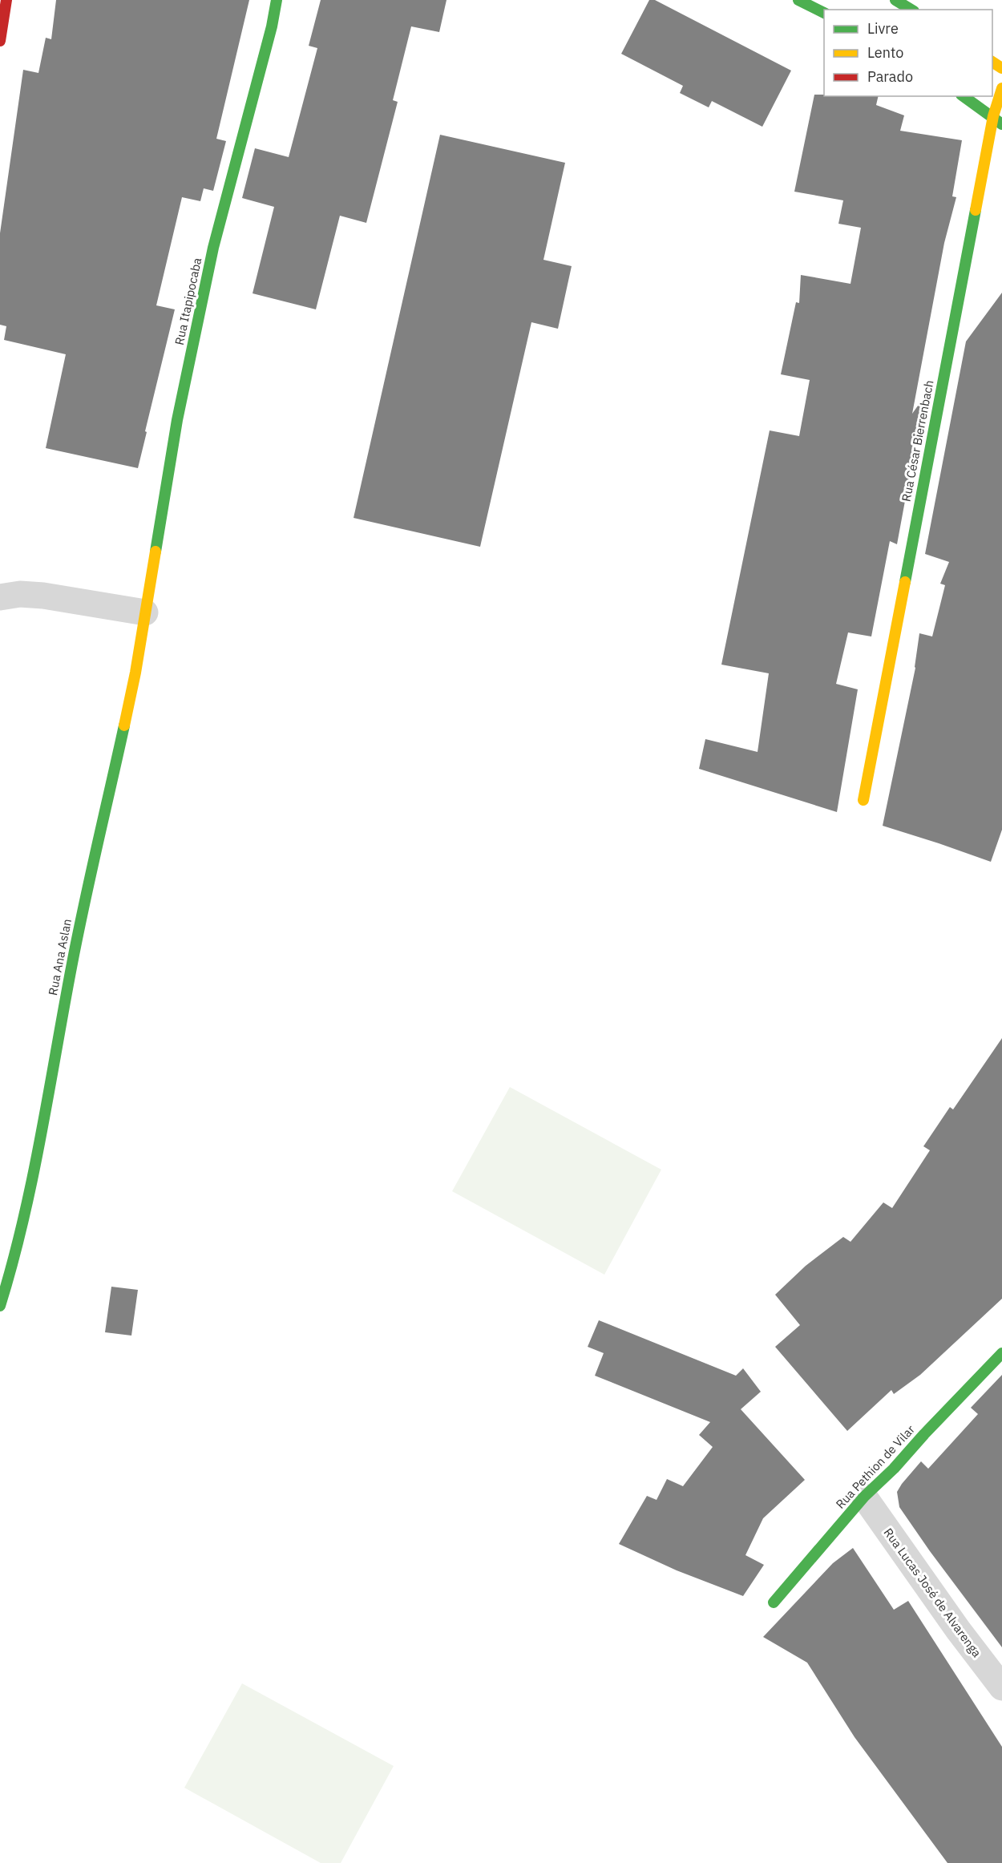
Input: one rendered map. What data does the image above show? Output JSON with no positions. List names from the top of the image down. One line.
{"streets":{"street":["Rua Itapipocaba","Rua César Bierrenbach","Rua Ana Aslan","Rua Pethion de Vilar","Rua Lucas José de Alvarenga"]},"crossings":[["Rua Itapipocaba","Rua Ana Aslan"],["Rua Pethion de Vilar","Rua Lucas José de Alvarenga"]],"legend":["Livre","Lento","Parado"]}
